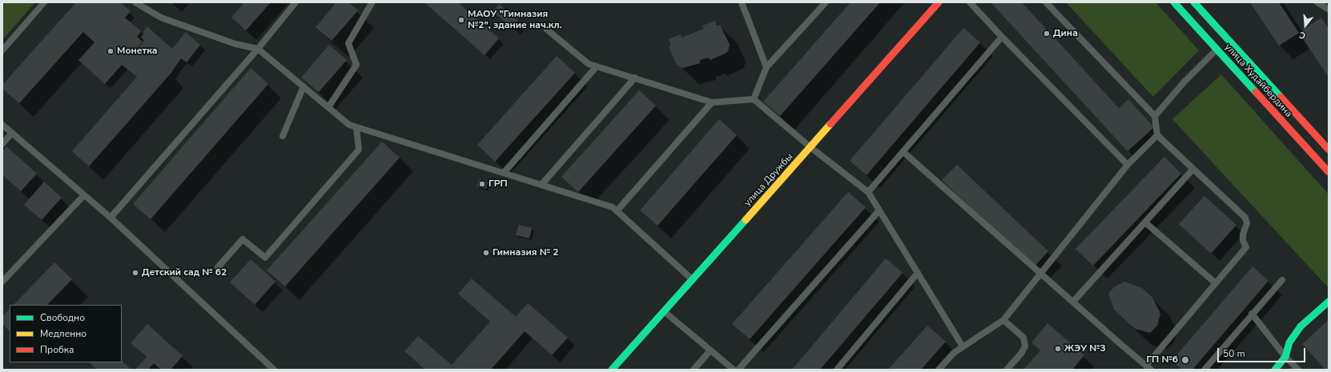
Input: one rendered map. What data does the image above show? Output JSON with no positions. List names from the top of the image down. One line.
{"streets":{"main road":["улица Худайбердина","улица Дружбы"]},"places":["МАОУ \"Гимназия №2\", здание нач.кл.","Дина","Монетка","ГРП","Гимназия № 2","Детский сад № 62","ЖЭУ №3","ГП №6"],"legend":["Свободно","Медленно","Пробка"],"scale_bar":"50 m","north":"bottom"}
